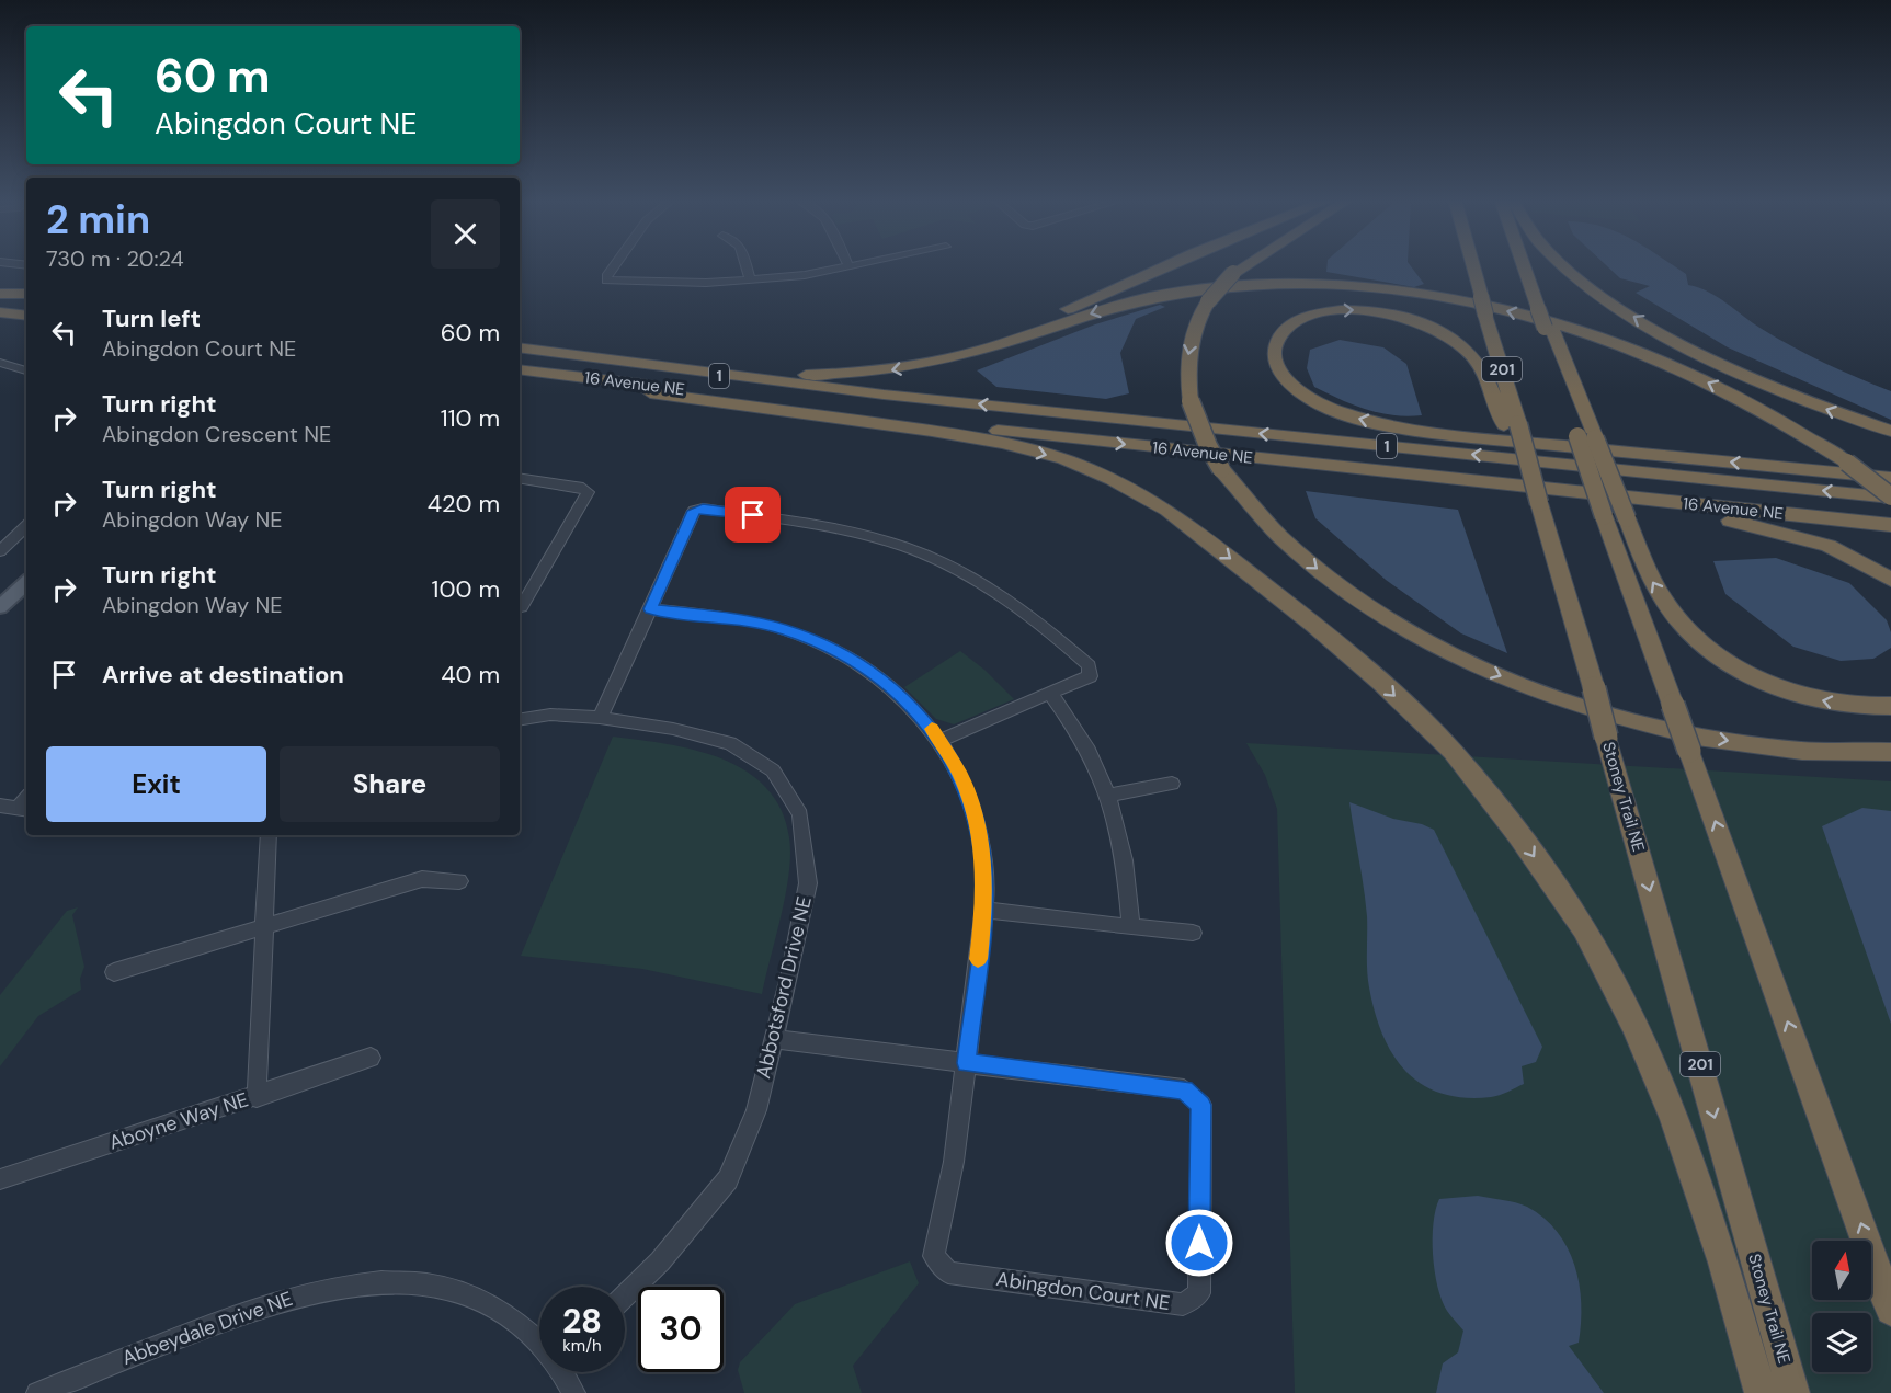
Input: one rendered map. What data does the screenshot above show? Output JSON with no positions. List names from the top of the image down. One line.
{"streets":{"highway":["201","1","16 Avenue NE","Stoney Trail NE"],"street":["Abbotsford Drive NE","Aboyne Way NE","Abingdon Court NE","Abbeydale Drive NE"]},"north":"top","page":{"turn":["60 m","Abingdon Court NE"],"heading":["2 min","730 m · 20:24"],"list":[{"name":"Turn left","note":"Abingdon Court NE","value":"60 m"},{"name":"Turn right","note":"Abingdon Crescent NE","value":"110 m"},{"name":"Turn right","note":"Abingdon Way NE","value":"420 m"},{"name":"Turn right","note":"Abingdon Way NE","value":"100 m"},{"name":"Arrive at destination","value":"40 m"}],"buttons":["Exit","Share"],"speed":"28 km/h","limit":"30"}}
